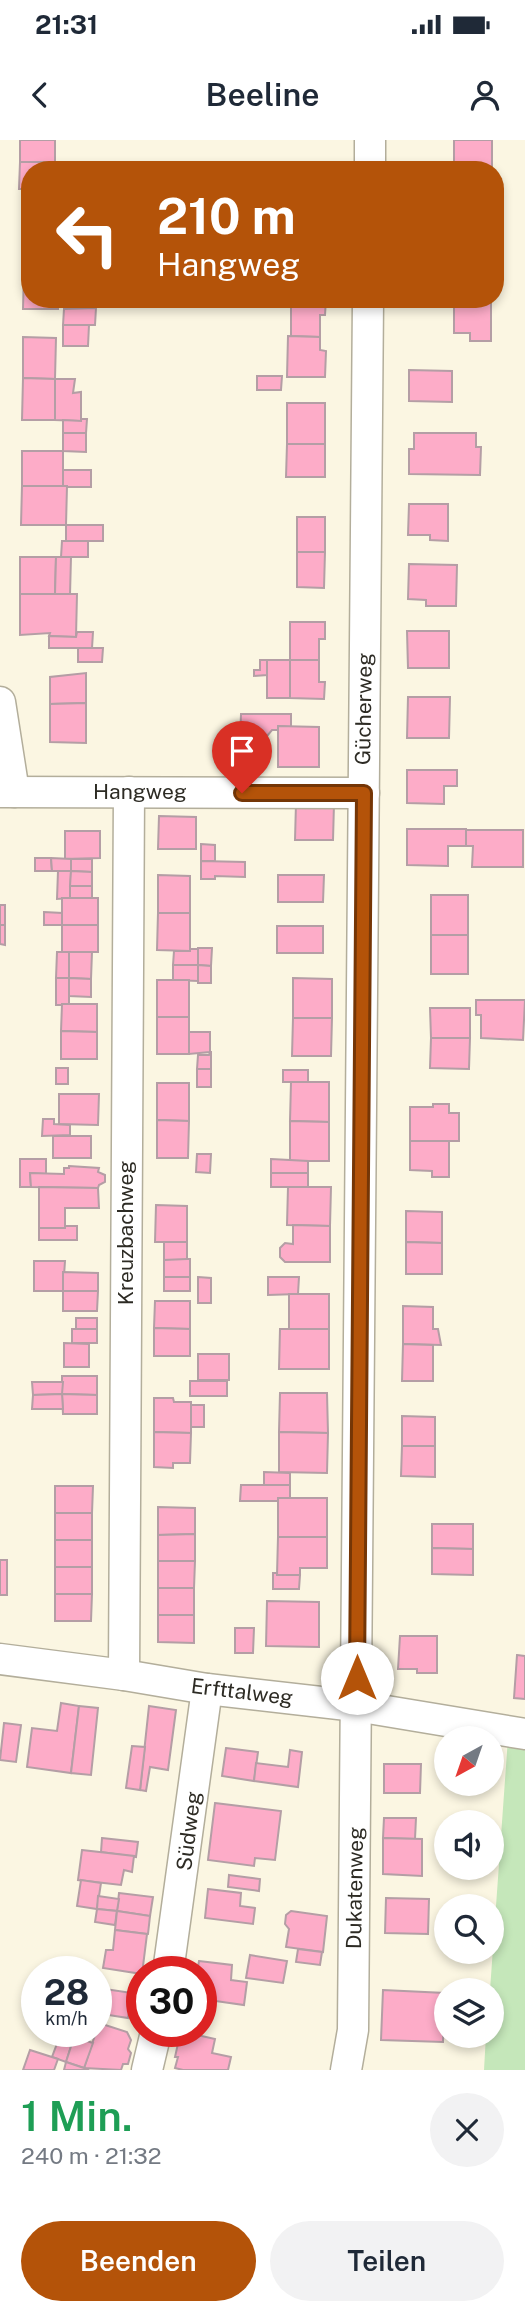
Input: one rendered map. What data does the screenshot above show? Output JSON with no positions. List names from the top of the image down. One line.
{"streets":{"street":["Gücherweg","Hangweg","Kreuzbachweg","Erfttalweg","Südweg","Dukatenweg"]},"crossings":[["Gücherweg","Hangweg"],["Gücherweg","Erfttalweg"],["Gücherweg","Dukatenweg"],["Hangweg","Kreuzbachweg"],["Kreuzbachweg","Erfttalweg"],["Erfttalweg","Südweg"],["Erfttalweg","Dukatenweg"]],"north":"bottom left","page":{"status":"21:31","header":"Beeline","turn":["210 m","Hangweg"],"speed":"28 km/h","limit":"30","heading":["1 Min.","240 m · 21:32"],"buttons":["Beenden","Teilen"]}}
